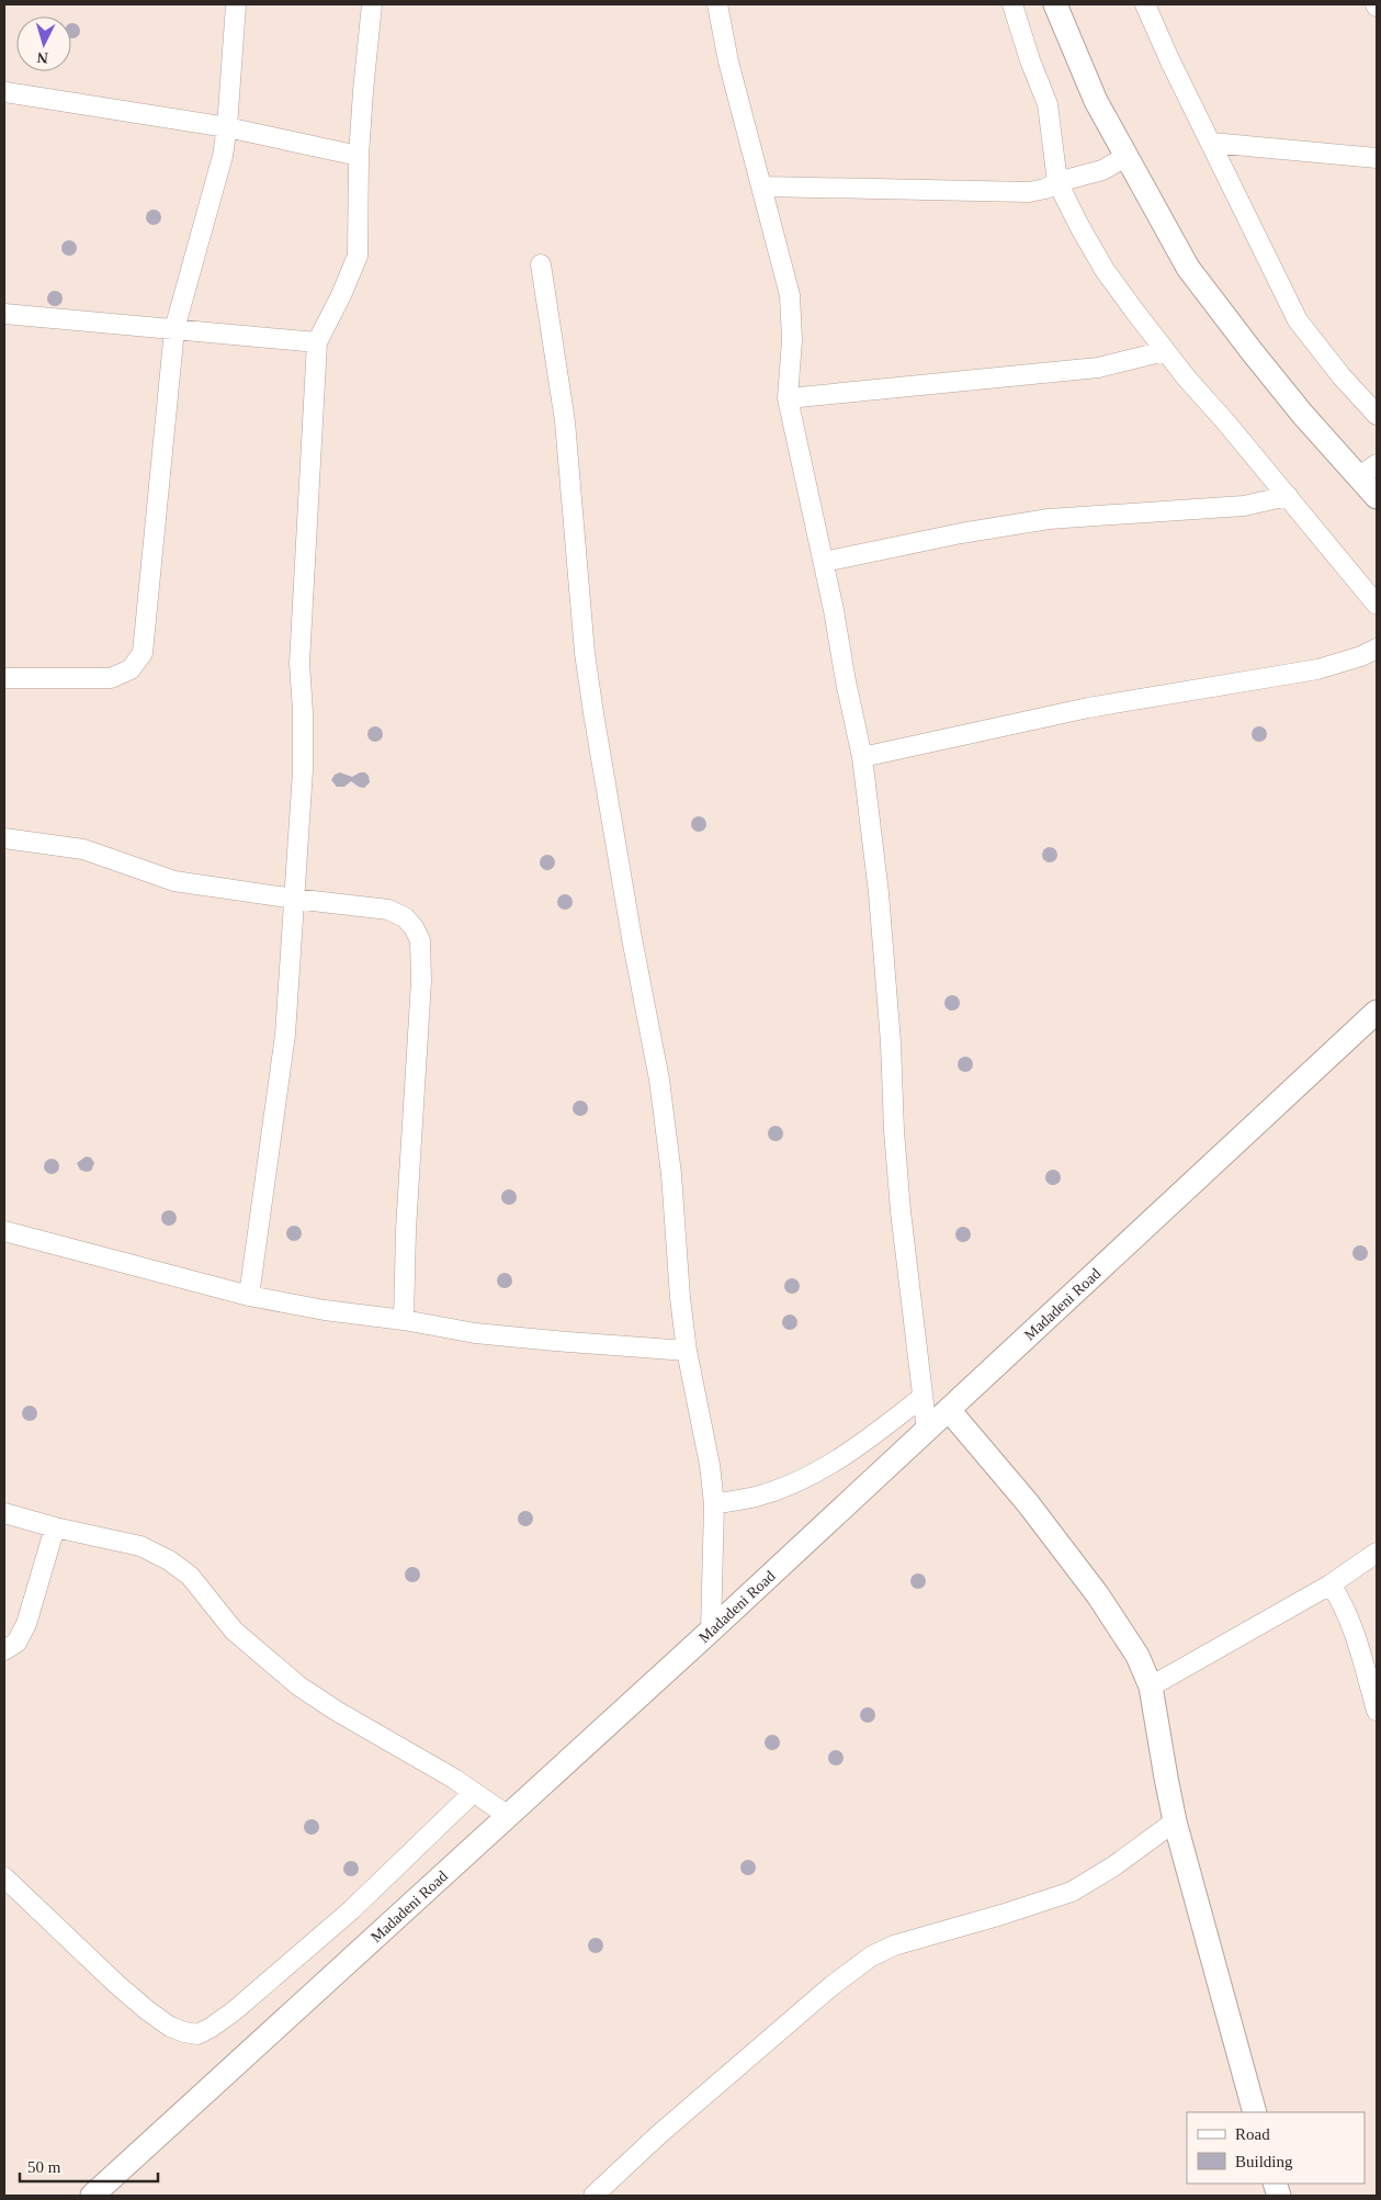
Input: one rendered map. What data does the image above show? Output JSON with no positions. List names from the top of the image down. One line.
{"streets":{"street":["Madadeni Road"]},"legend":["Road","Building"],"scale_bar":"50 m","north":"bottom"}
